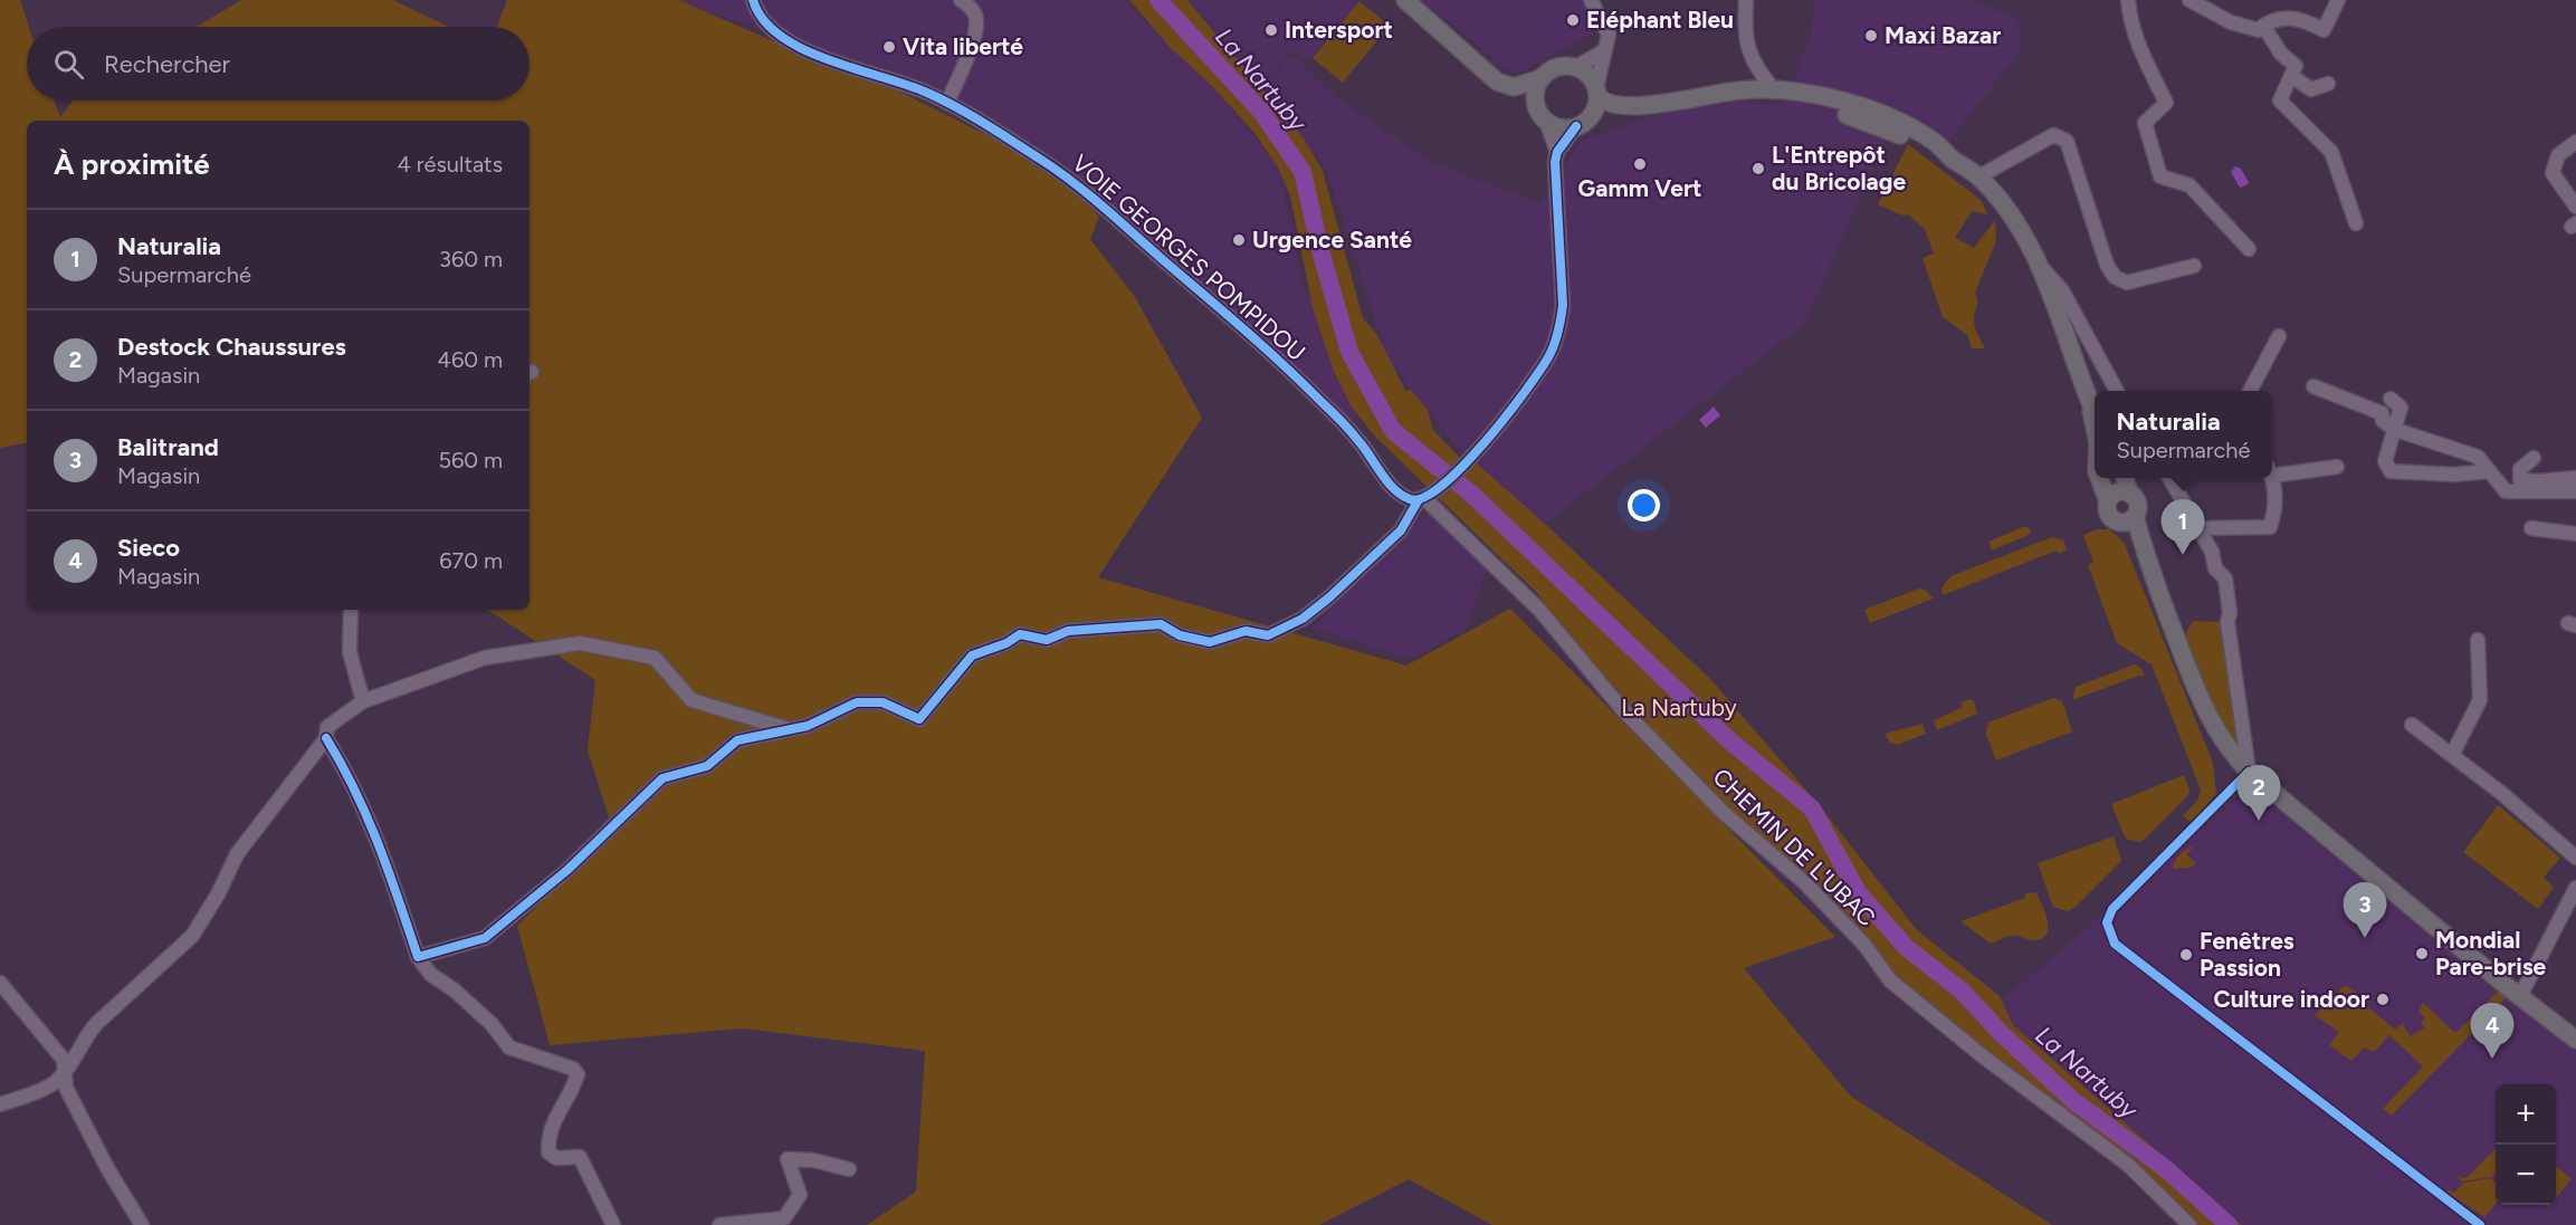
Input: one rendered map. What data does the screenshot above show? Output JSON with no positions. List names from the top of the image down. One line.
{"streets":{"street":["VOIE GEORGES POMPIDOU","CHEMIN DE L'UBAC"]},"crossings":[["VOIE GEORGES POMPIDOU","CHEMIN DE L'UBAC"]],"water":["La Nartuby"],"parks":["La Nartuby"],"places":["Eléphant Bleu","Intersport","Maxi Bazar","Vita liberté","Gamm Vert","L'Entrepôt du Bricolage","Urgence Santé","Mondial Pare-brise","Fenêtres Passion","Culture indoor"],"page":{"search":"Rechercher","heading":["À proximité","4 résultats"],"list":[{"mark":"1","name":"Naturalia","note":"Supermarché","value":"360 m"},{"mark":"2","name":"Destock Chaussures","note":"Magasin","value":"460 m"},{"mark":"3","name":"Balitrand","note":"Magasin","value":"560 m"},{"mark":"4","name":"Sieco","note":"Magasin","value":"670 m"}],"popup":["Naturalia","Supermarché"],"pins":["1","2","3","4"],"map_buttons":["+","−"]}}
